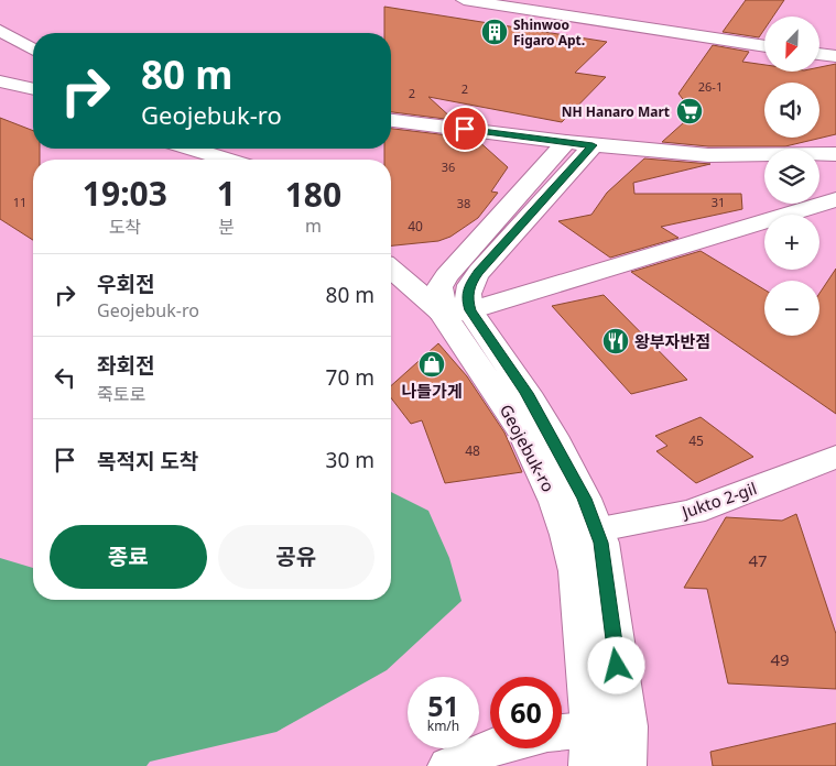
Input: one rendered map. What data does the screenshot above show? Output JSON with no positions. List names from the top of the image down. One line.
{"streets":{"main road":["Geojebuk-ro","Jukto 2-gil"]},"crossings":[["Geojebuk-ro","Jukto 2-gil"]],"places":{"building":["Shinwoo Figaro Apt."],"supermarket":["NH Hanaro Mart"],"restaurant":["왕부자반점"],"shop":["나들가게"]},"house_numbers":["26-1","2","2","36","11","31","38","40","45","48","47","49"],"north":"bottom left","page":{"map_buttons":["+","−"],"turn":["80 m","Geojebuk-ro"],"eta":["19:03","도착","1","분","180","m"],"list":[{"name":"우회전","note":"Geojebuk-ro","value":"80 m"},{"name":"좌회전","note":"죽토로","value":"70 m"},{"name":"목적지 도착","value":"30 m"}],"buttons":["종료","공유"],"speed":"51 km/h","limit":"60"}}
